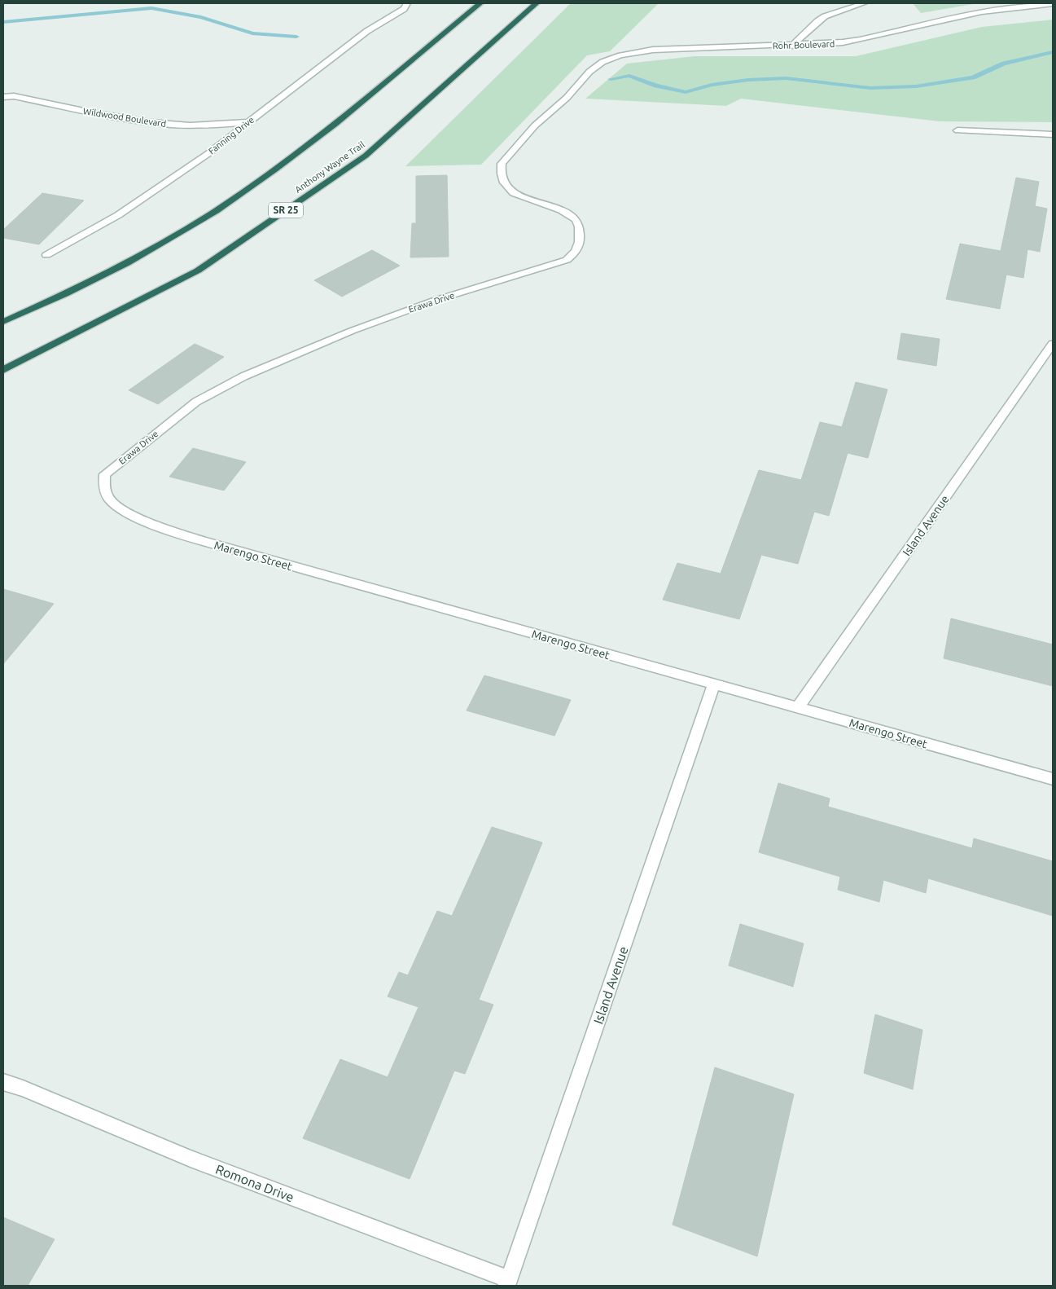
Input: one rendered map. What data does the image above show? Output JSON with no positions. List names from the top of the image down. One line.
{"streets":{"highway":["Anthony Wayne Trail","SR 25"],"street":["Rohr Boulevard","Wildwood Boulevard","Fanning Drive","Erawa Drive","Island Avenue","Marengo Street","Romona Drive"]},"crossings":[["Rohr Boulevard","Erawa Drive"],["Wildwood Boulevard","Fanning Drive"],["Erawa Drive","Marengo Street"],["Island Avenue","Marengo Street"],["Island Avenue","Romona Drive"]]}
